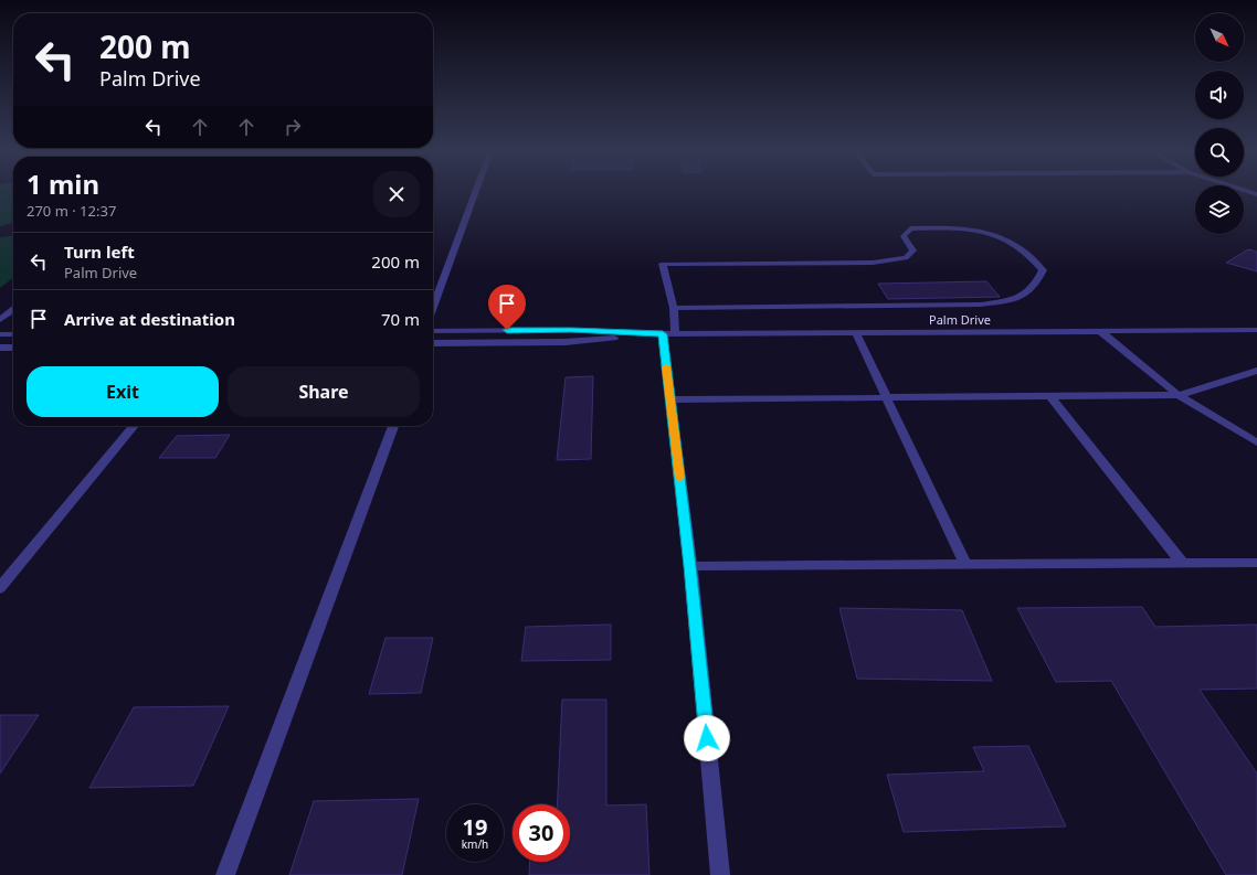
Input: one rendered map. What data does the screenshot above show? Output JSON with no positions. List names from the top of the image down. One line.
{"streets":{"street":["Palm Drive"]},"north":"bottom right","page":{"turn":["200 m","Palm Drive"],"heading":["1 min","270 m · 12:37"],"list":[{"name":"Turn left","note":"Palm Drive","value":"200 m"},{"name":"Arrive at destination","value":"70 m"}],"buttons":["Exit","Share"],"speed":"19 km/h","limit":"30"}}
